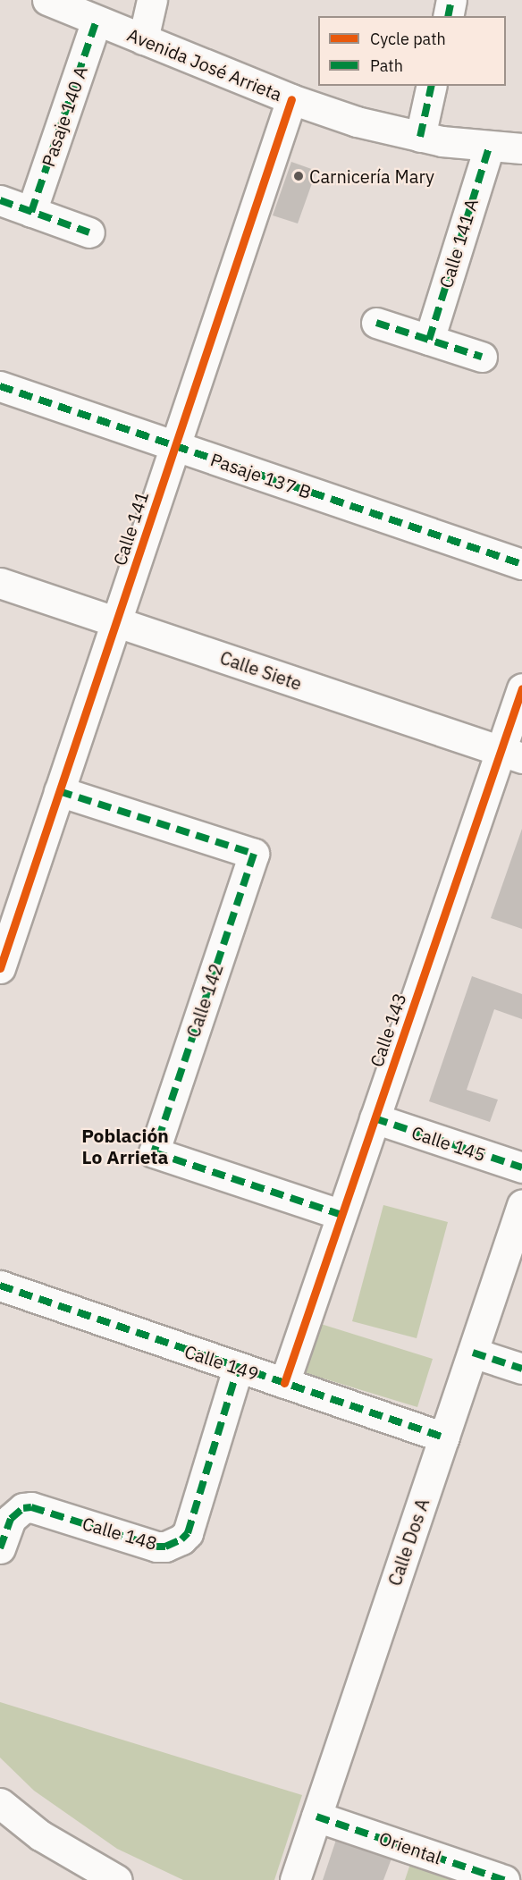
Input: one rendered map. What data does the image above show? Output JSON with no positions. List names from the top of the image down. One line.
{"streets":{"street":["Avenida José Arrieta","Pasaje 140 A","Calle 141 A","Pasaje 137 B","Calle 141","Calle Siete","Calle 142","Calle 143","Calle 145","Calle 149","Calle 148","Calle Dos A","Oriental"]},"crossings":[["Avenida José Arrieta","Pasaje 140 A"],["Avenida José Arrieta","Calle 141 A"],["Avenida José Arrieta","Calle 141"],["Pasaje 137 B","Calle 141"],["Calle 141","Calle Siete"],["Calle 141","Calle 142"],["Calle Siete","Calle 143"],["Calle 142","Calle 143"],["Calle 143","Calle 145"],["Calle 143","Calle 149"],["Calle 149","Calle 148"],["Calle 149","Calle Dos A"],["Calle Dos A","Oriental"]],"districts":["Población Lo Arrieta"],"places":["Carnicería Mary"],"legend":["Cycle path","Path"]}
